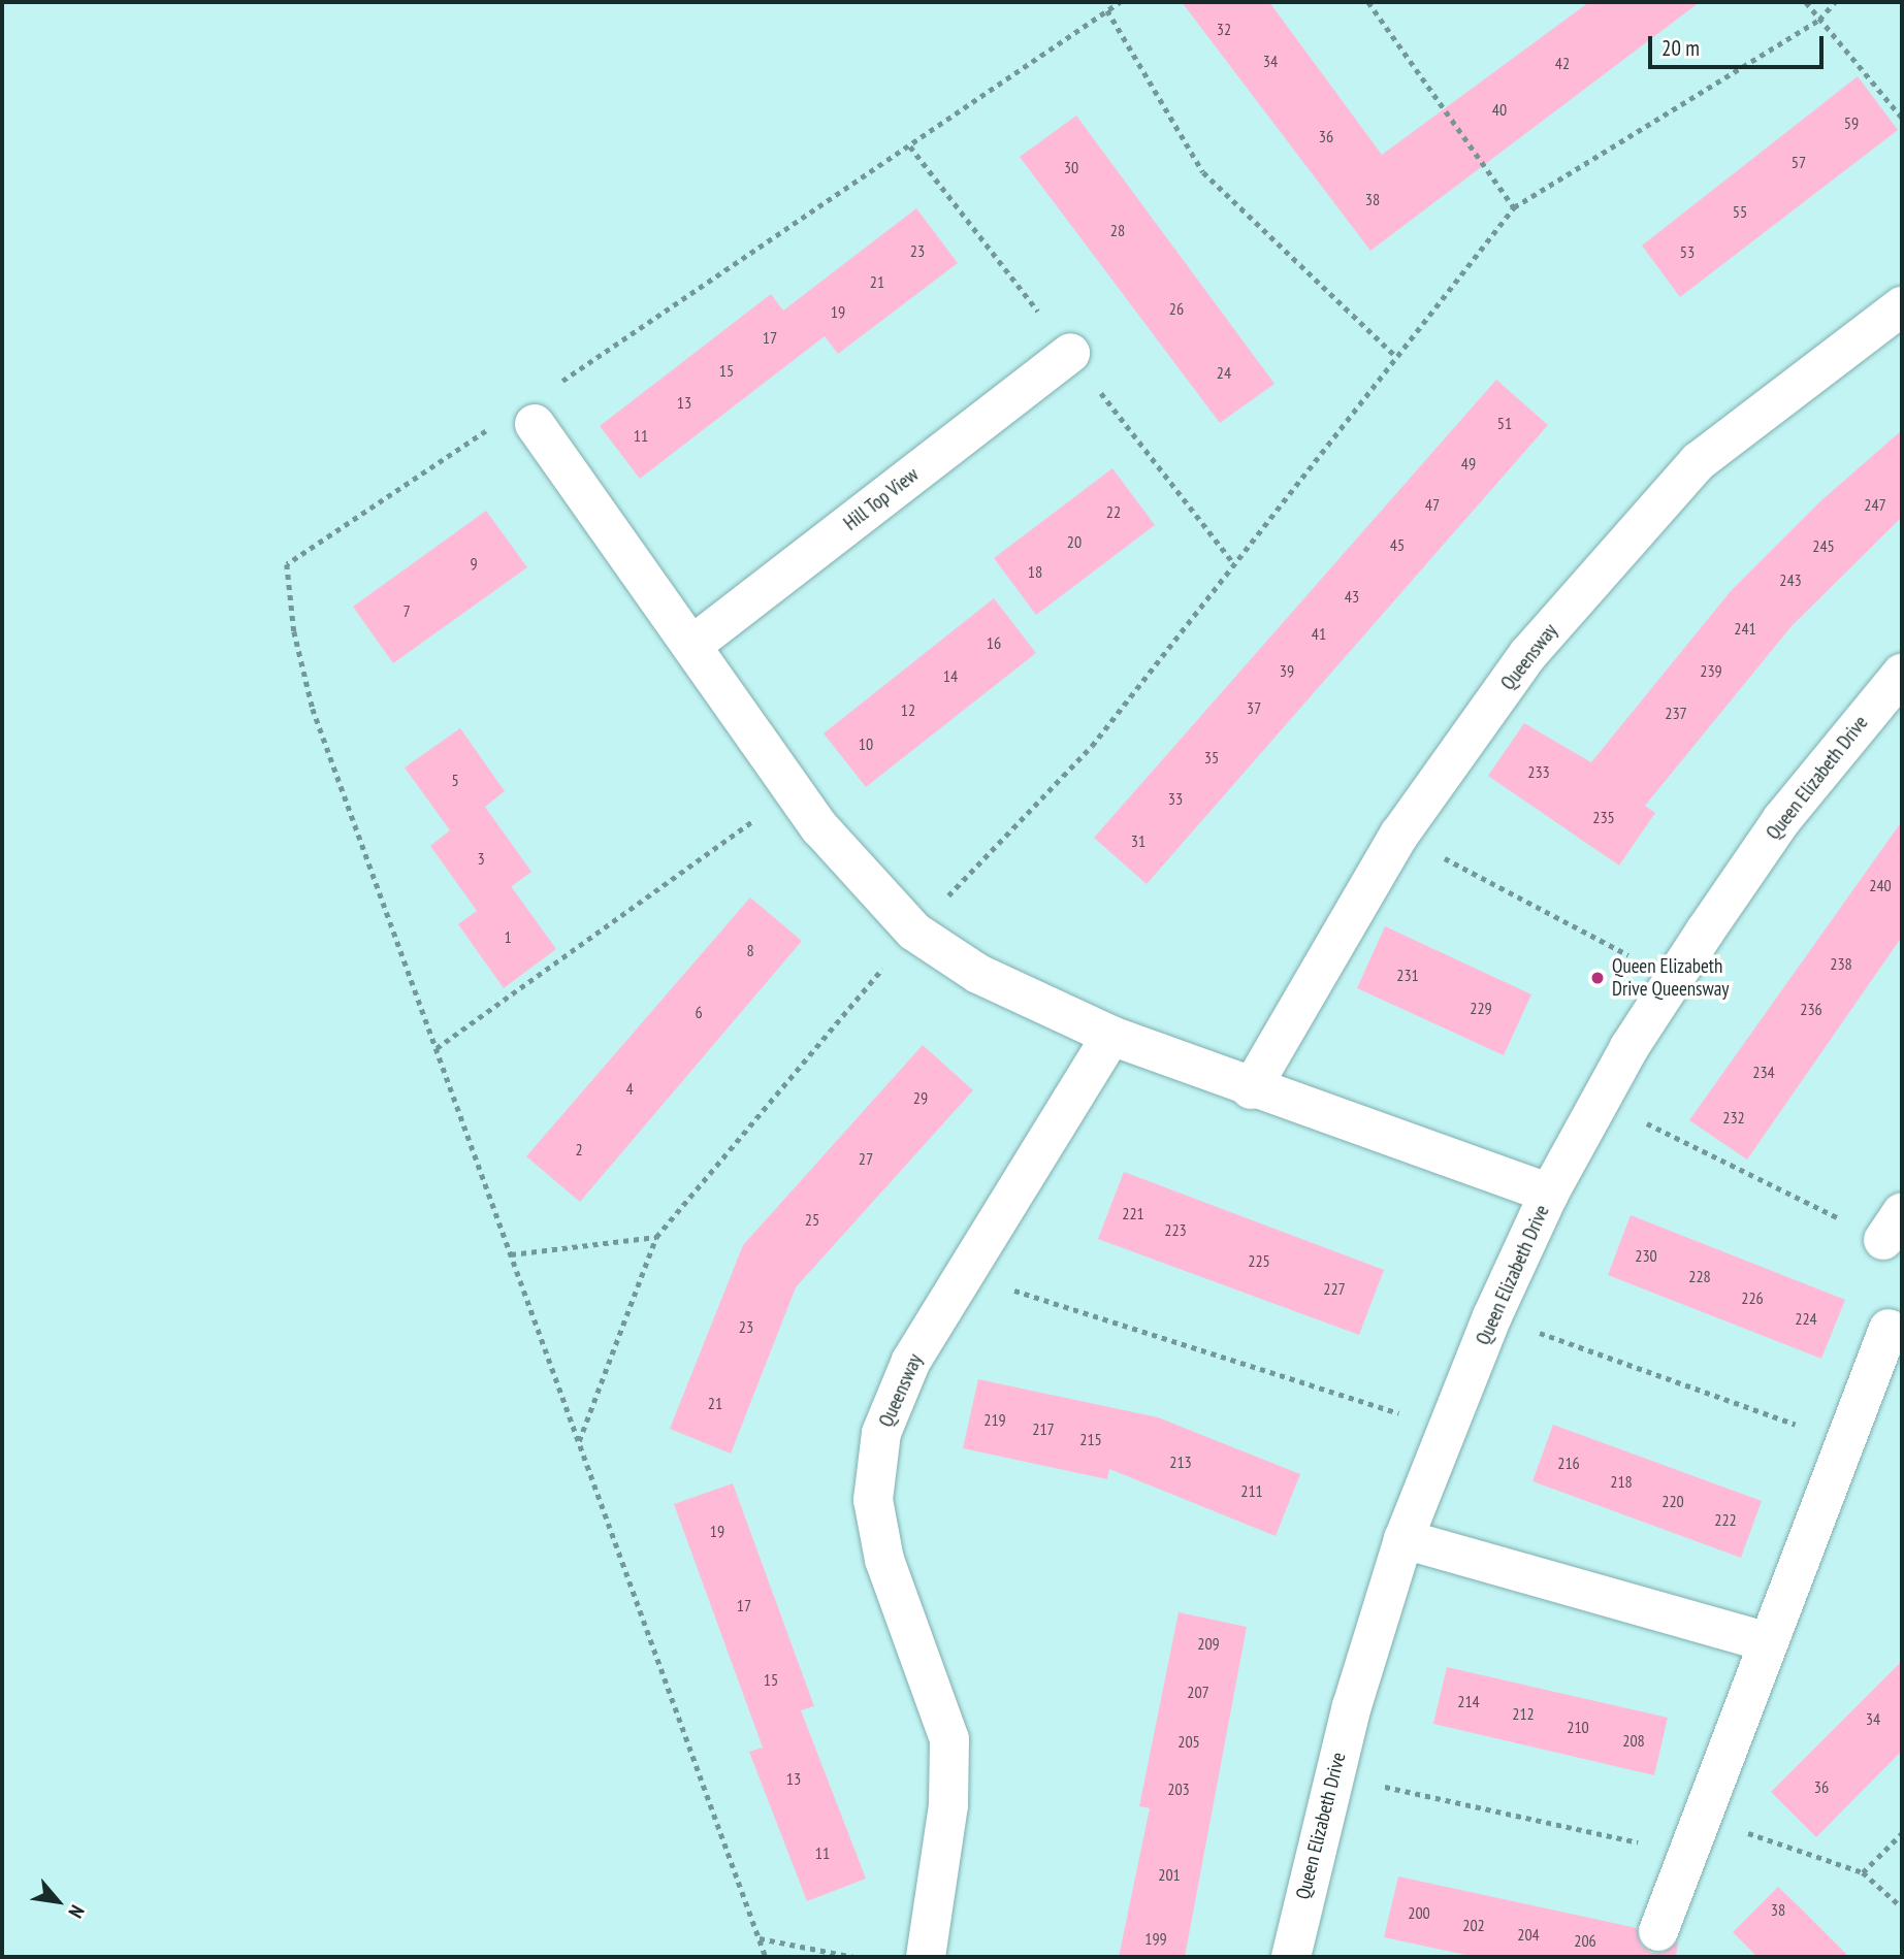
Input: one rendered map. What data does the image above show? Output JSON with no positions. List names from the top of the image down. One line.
{"streets":{"street":["Hill Top View","Queensway","Queen Elizabeth Drive"]},"places":["Queen Elizabeth Drive Queensway"],"house_numbers":["32","34","42","40","59","36","57","30","38","55","28","23","53","21","26","19","17","15","24","13","51","11","49","47","247","22","20","45","245","9","18","243","43","7","241","41","16","39","239","14","37","12","237","10","35","233","5","33","235","31","3","240","1","8","238","231","229","236","6","234","4","29","232","2","27","221","25","223","230","225","228","227","226","224","23","21","219","217","215","213","216","218","211","220","222","19","17","209","15","207","214","212","34","210","208","205","13","36","203","11","201","38","200","202","204","199","206"],"scale_bar":"20 m","north":"bottom right"}
